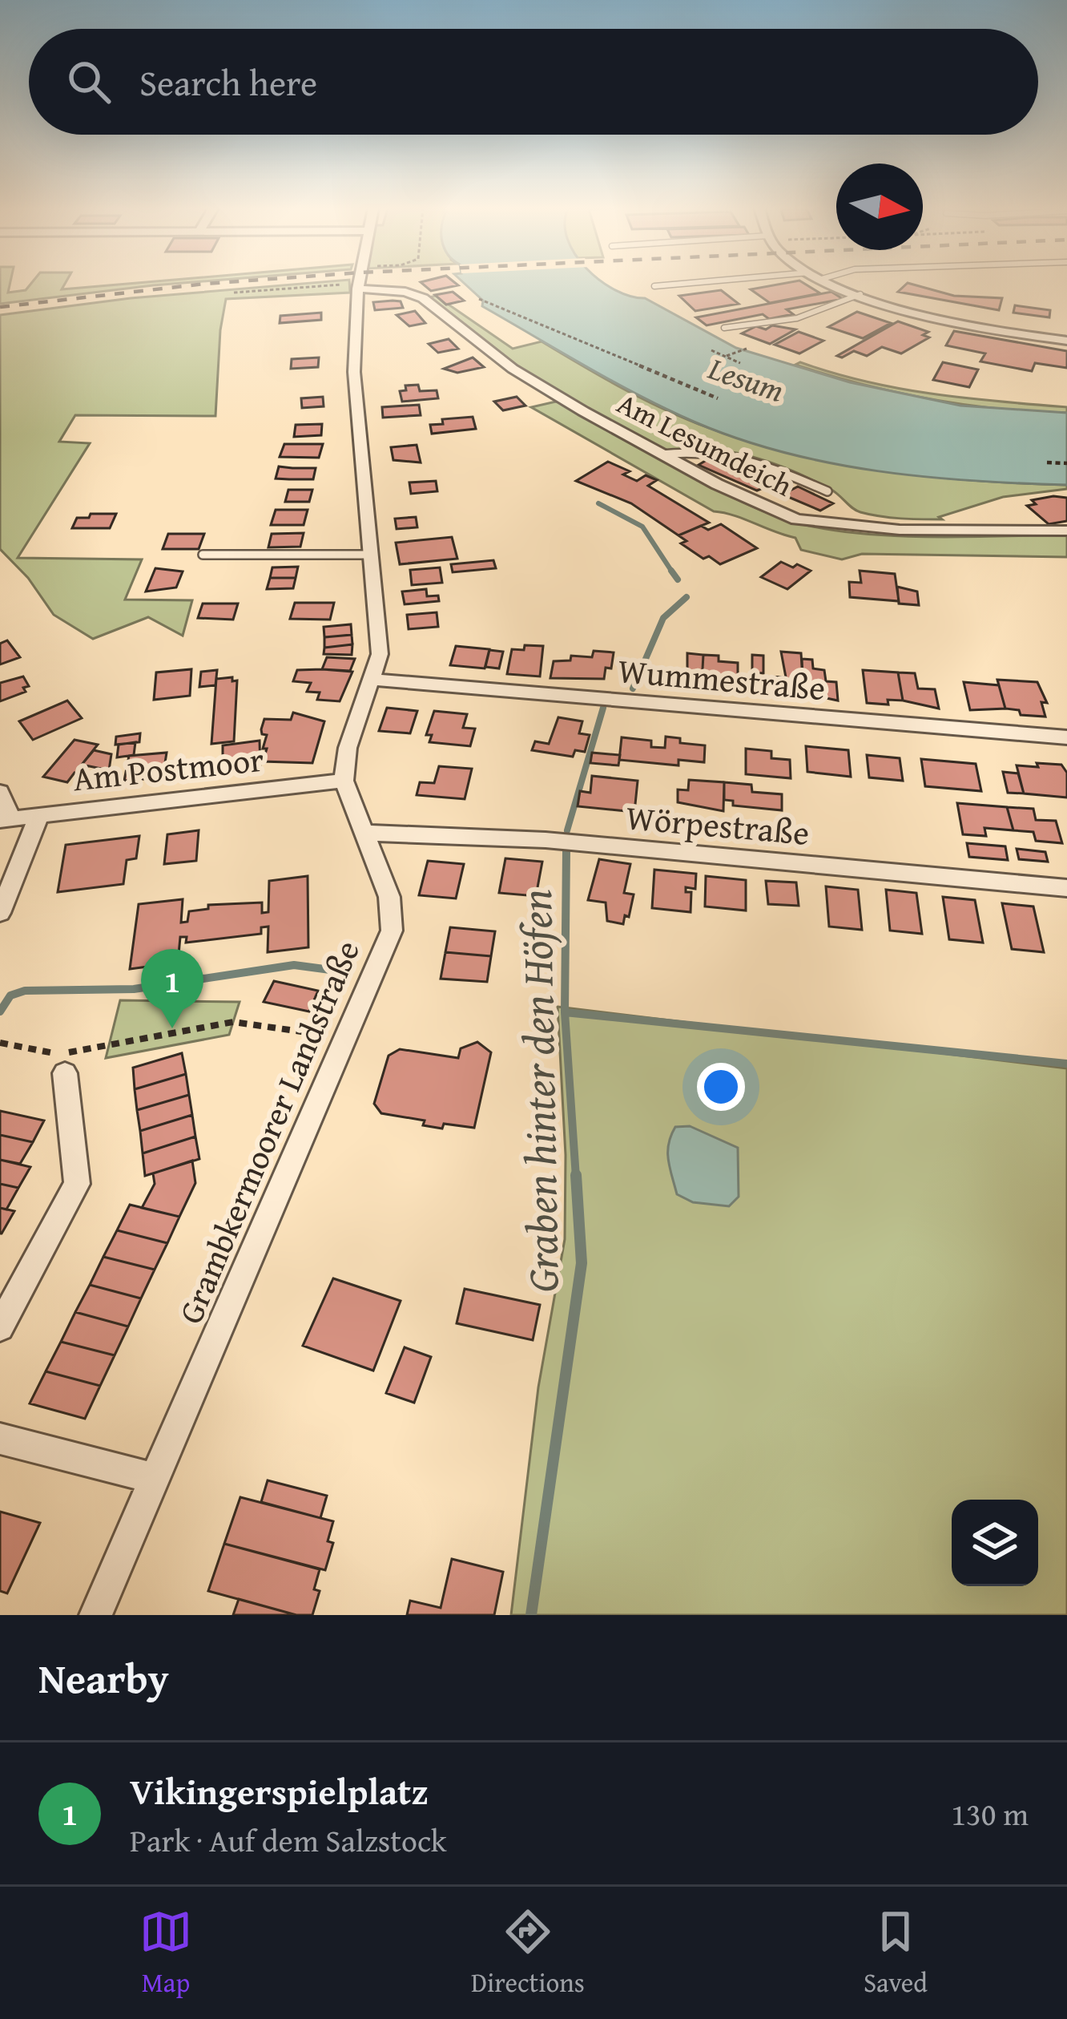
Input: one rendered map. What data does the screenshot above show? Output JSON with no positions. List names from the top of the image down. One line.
{"streets":{"street":["Am Lesumdeich","Wummestraße","Am Postmoor","Wörpestraße","Grambkermoorer Landstraße"]},"crossings":[["Am Lesumdeich","Grambkermoorer Landstraße"],["Wummestraße","Grambkermoorer Landstraße"],["Am Postmoor","Grambkermoorer Landstraße"],["Wörpestraße","Grambkermoorer Landstraße"]],"water":["Lesum","Graben hinter den Höfen"],"north":"right","page":{"search":"Search here","pins":"1","heading":"Nearby","list":[{"mark":"1","name":"Vikingerspielplatz","note":"Park · Auf dem Salzstock","value":"130 m"}],"nav":["Map","Directions","Saved"]}}
